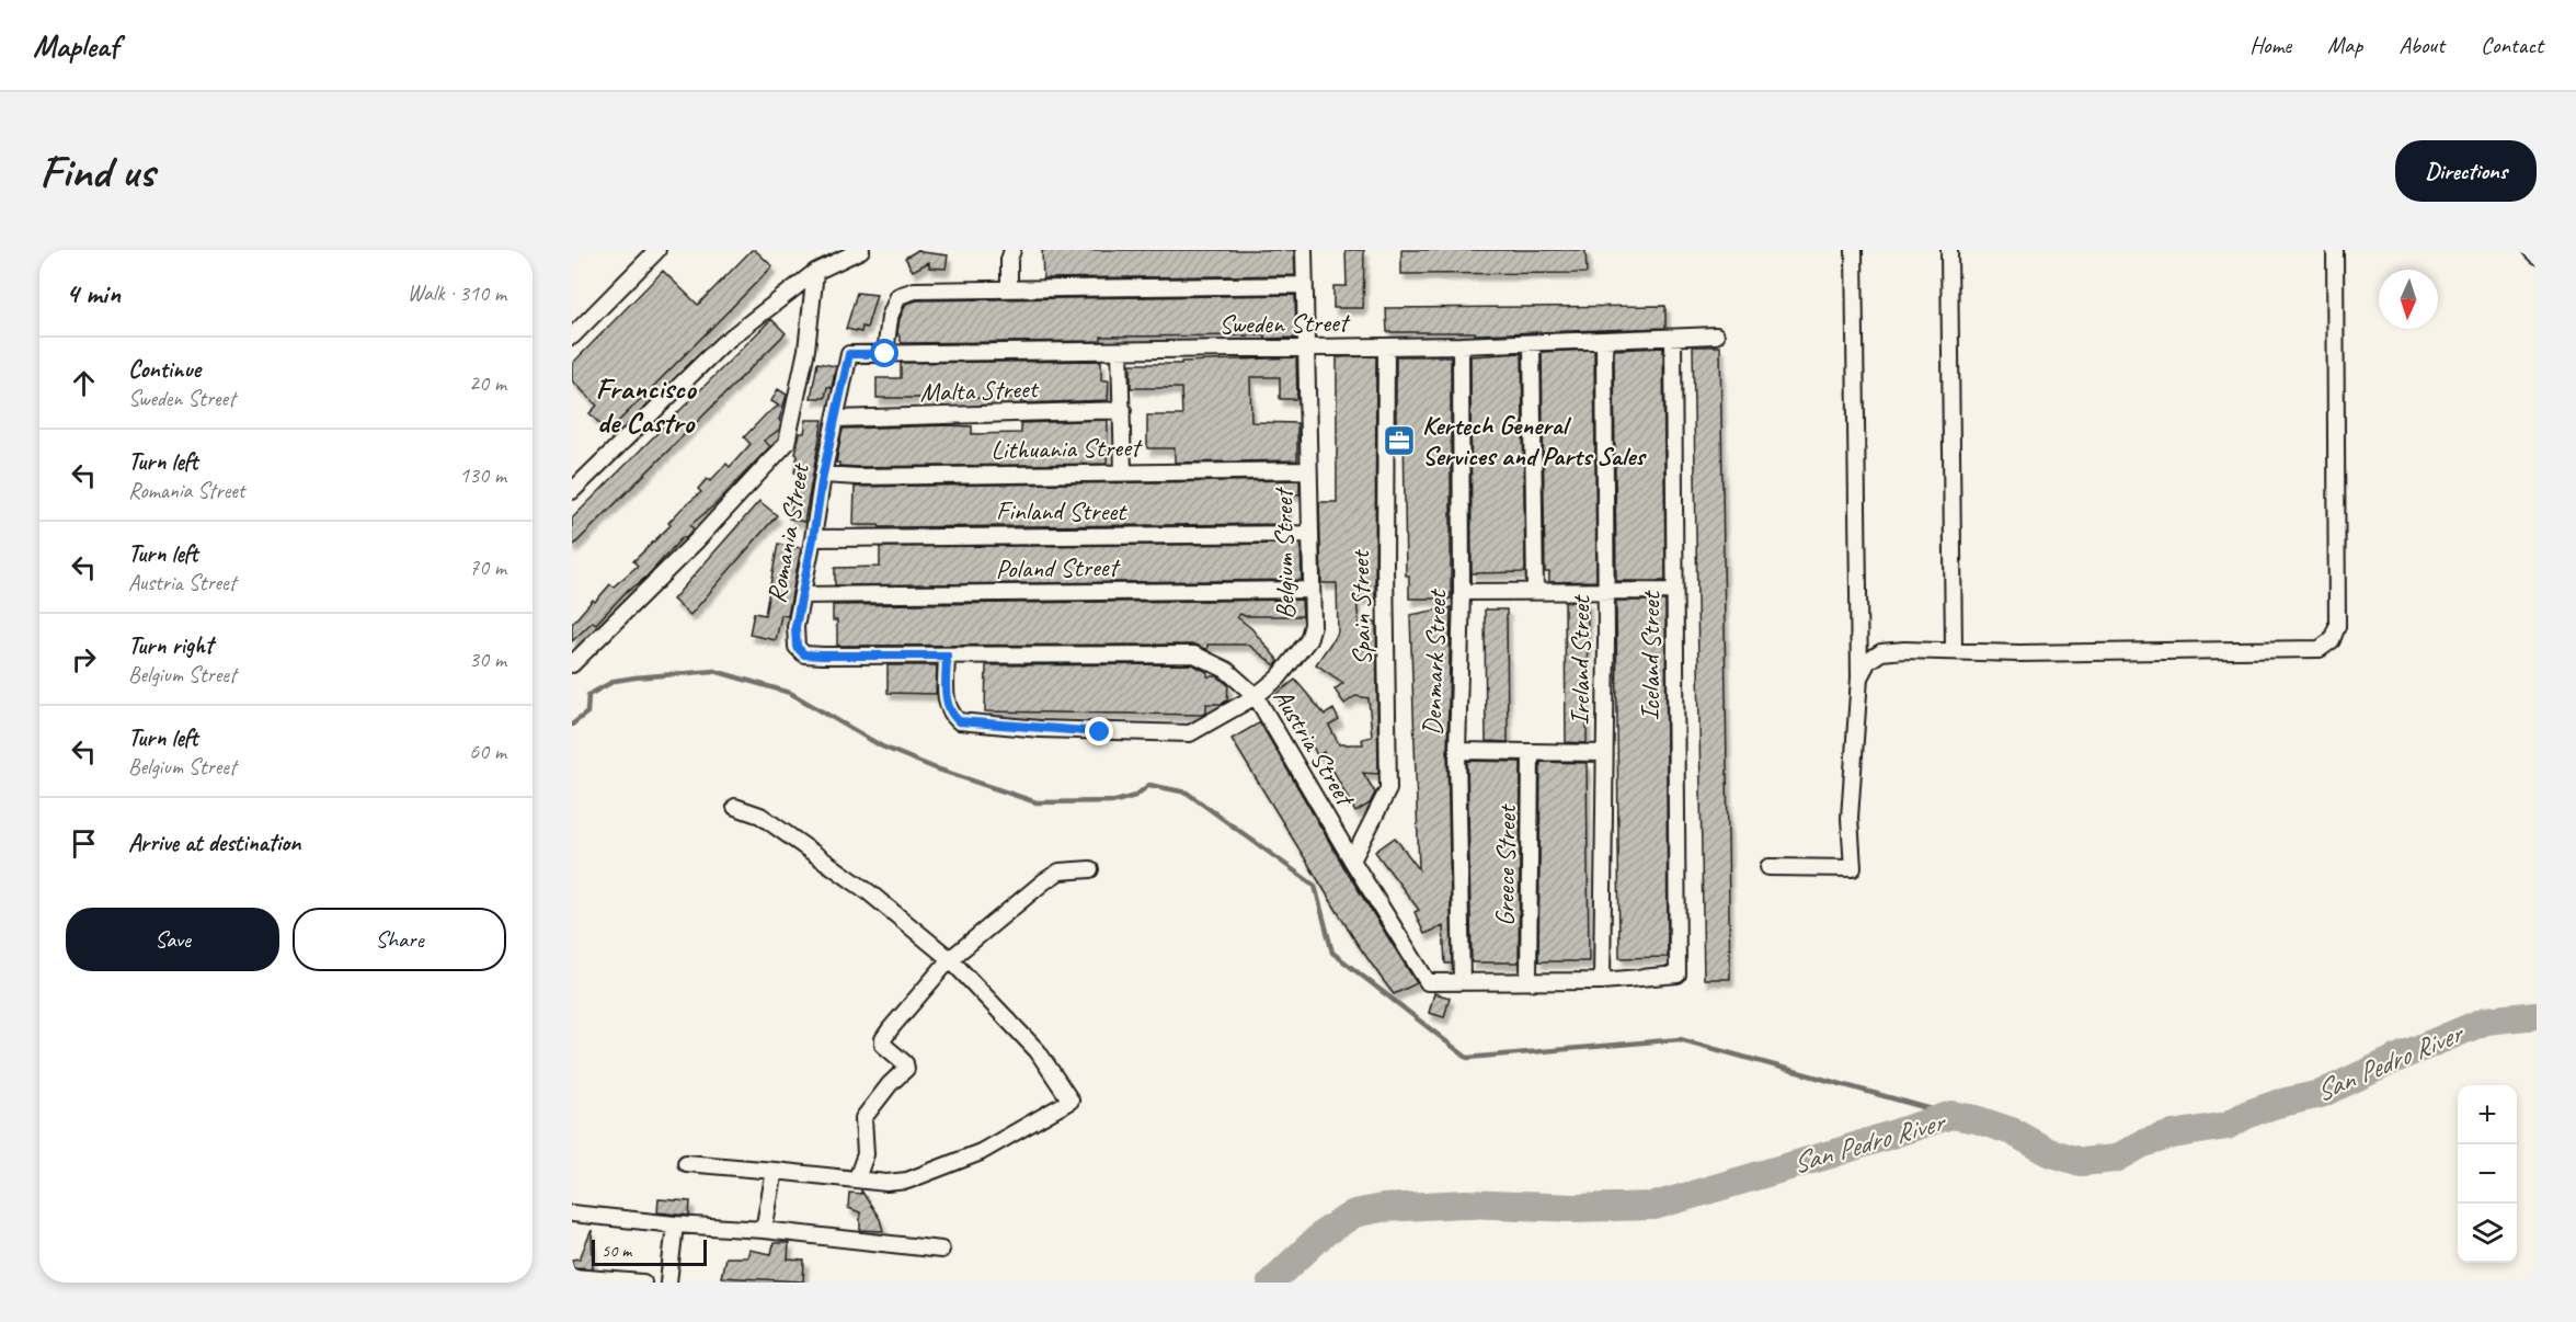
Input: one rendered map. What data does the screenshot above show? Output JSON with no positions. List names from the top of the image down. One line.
{"streets":{"street":["Sweden Street","Malta Street","Lithuania Street","Finland Street","Romania Street","Belgium Street","Poland Street","Spain Street","Iceland Street","Ireland Street","Denmark Street","Austria Street","Greece Street"]},"crossings":[["Sweden Street","Romania Street"],["Sweden Street","Belgium Street"],["Sweden Street","Spain Street"],["Sweden Street","Iceland Street"],["Sweden Street","Ireland Street"],["Sweden Street","Denmark Street"],["Malta Street","Romania Street"],["Lithuania Street","Romania Street"],["Lithuania Street","Belgium Street"],["Finland Street","Romania Street"],["Finland Street","Belgium Street"],["Romania Street","Poland Street"],["Romania Street","Austria Street"],["Belgium Street","Poland Street"],["Belgium Street","Austria Street"],["Spain Street","Austria Street"],["Iceland Street","Austria Street"],["Ireland Street","Austria Street"],["Denmark Street","Austria Street"],["Austria Street","Greece Street"]],"districts":["Francisco de Castro"],"water":["San Pedro River"],"places":{"office":["Kertech General Services and Parts Sales"]},"scale_bar":"50 m","north":"bottom","page":{"header":"Mapleaf","nav":["Home","Map","About","Contact"],"buttons":["Directions",["Save","Share"]],"title":"Find us","heading":["4 min","Walk · 310 m"],"list":[["Continue","Sweden Street","20 m"],["Turn left","Romania Street","130 m"],["Turn left","Austria Street","70 m"],["Turn right","Belgium Street","30 m"],["Turn left","Belgium Street","60 m"],"Arrive at destination"],"map_buttons":["+","−"],"scale":"50 m"}}
